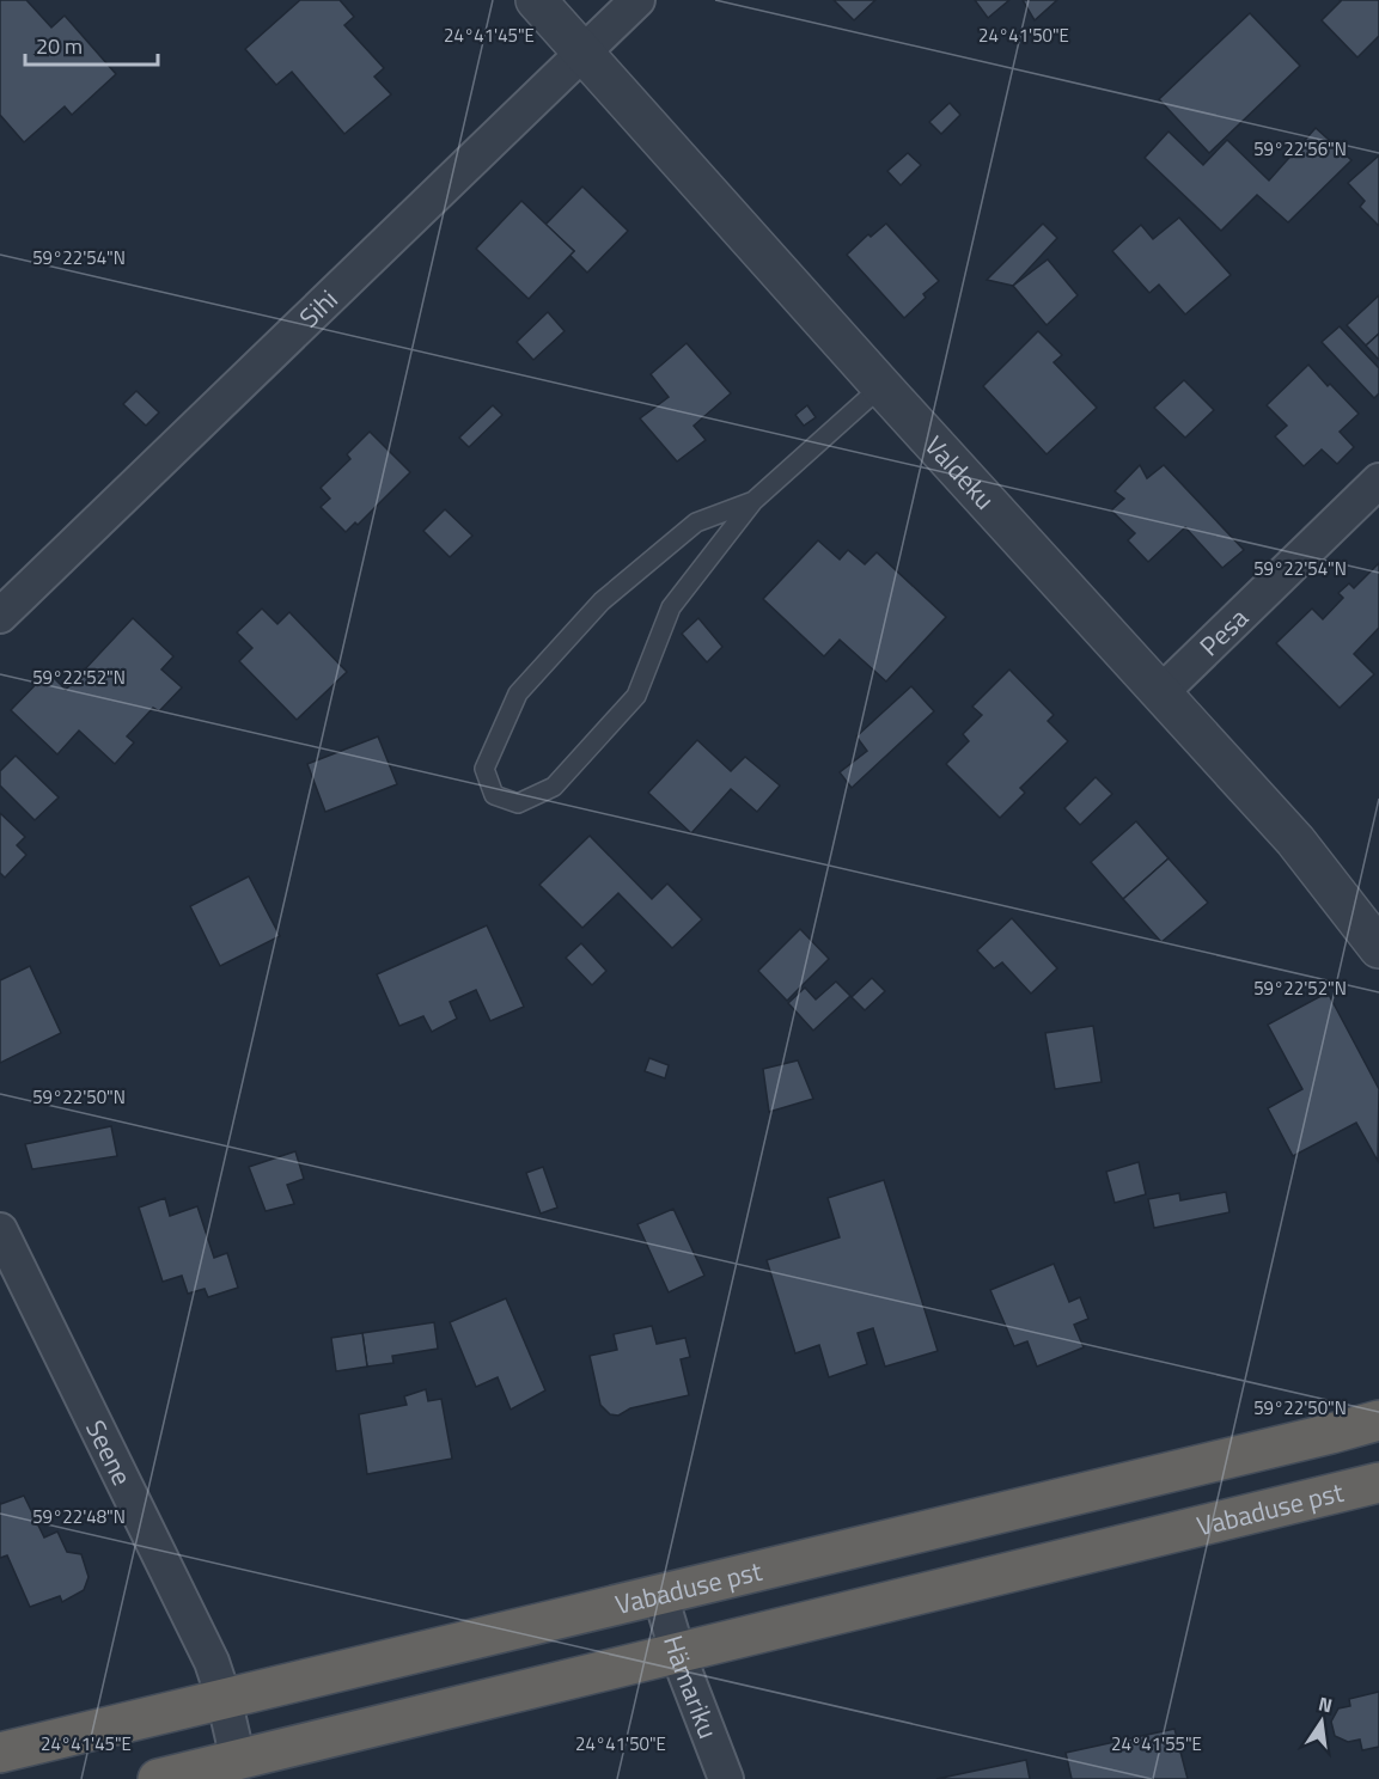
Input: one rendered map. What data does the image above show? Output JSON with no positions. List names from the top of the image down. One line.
{"streets":{"highway":["Vabaduse pst"],"street":["Sihi","Valdeku","Pesa","Seene","Hämariku"]},"crossings":[["Sihi","Valdeku"],["Valdeku","Pesa"],["Seene","Vabaduse pst"],["Vabaduse pst","Hämariku"]],"scale_bar":"20 m","north":"top","coordinates":["24°41'45\"E","24°41'50\"E","59°22'56\"N","59°22'54\"N","59°22'52\"N","59°22'50\"N","59°22'48\"N","24°41'55\"E"]}
